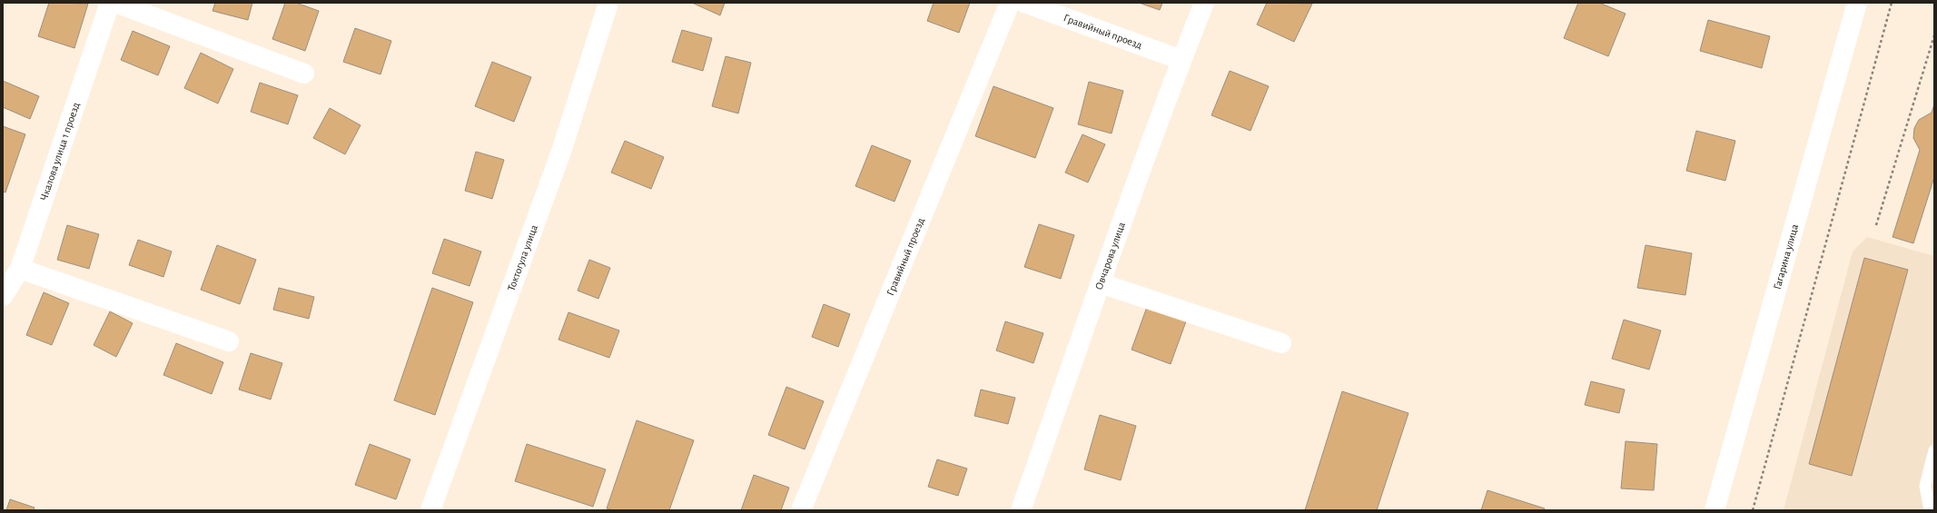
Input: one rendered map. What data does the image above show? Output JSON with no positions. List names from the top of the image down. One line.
{"streets":{"street":["Гравийный проезд","Чкалова улица 1 проезд","Овчарова улица","Гагарина улица","Токтогула улица"]},"crossings":[["Гравийный проезд","Овчарова улица"]]}
